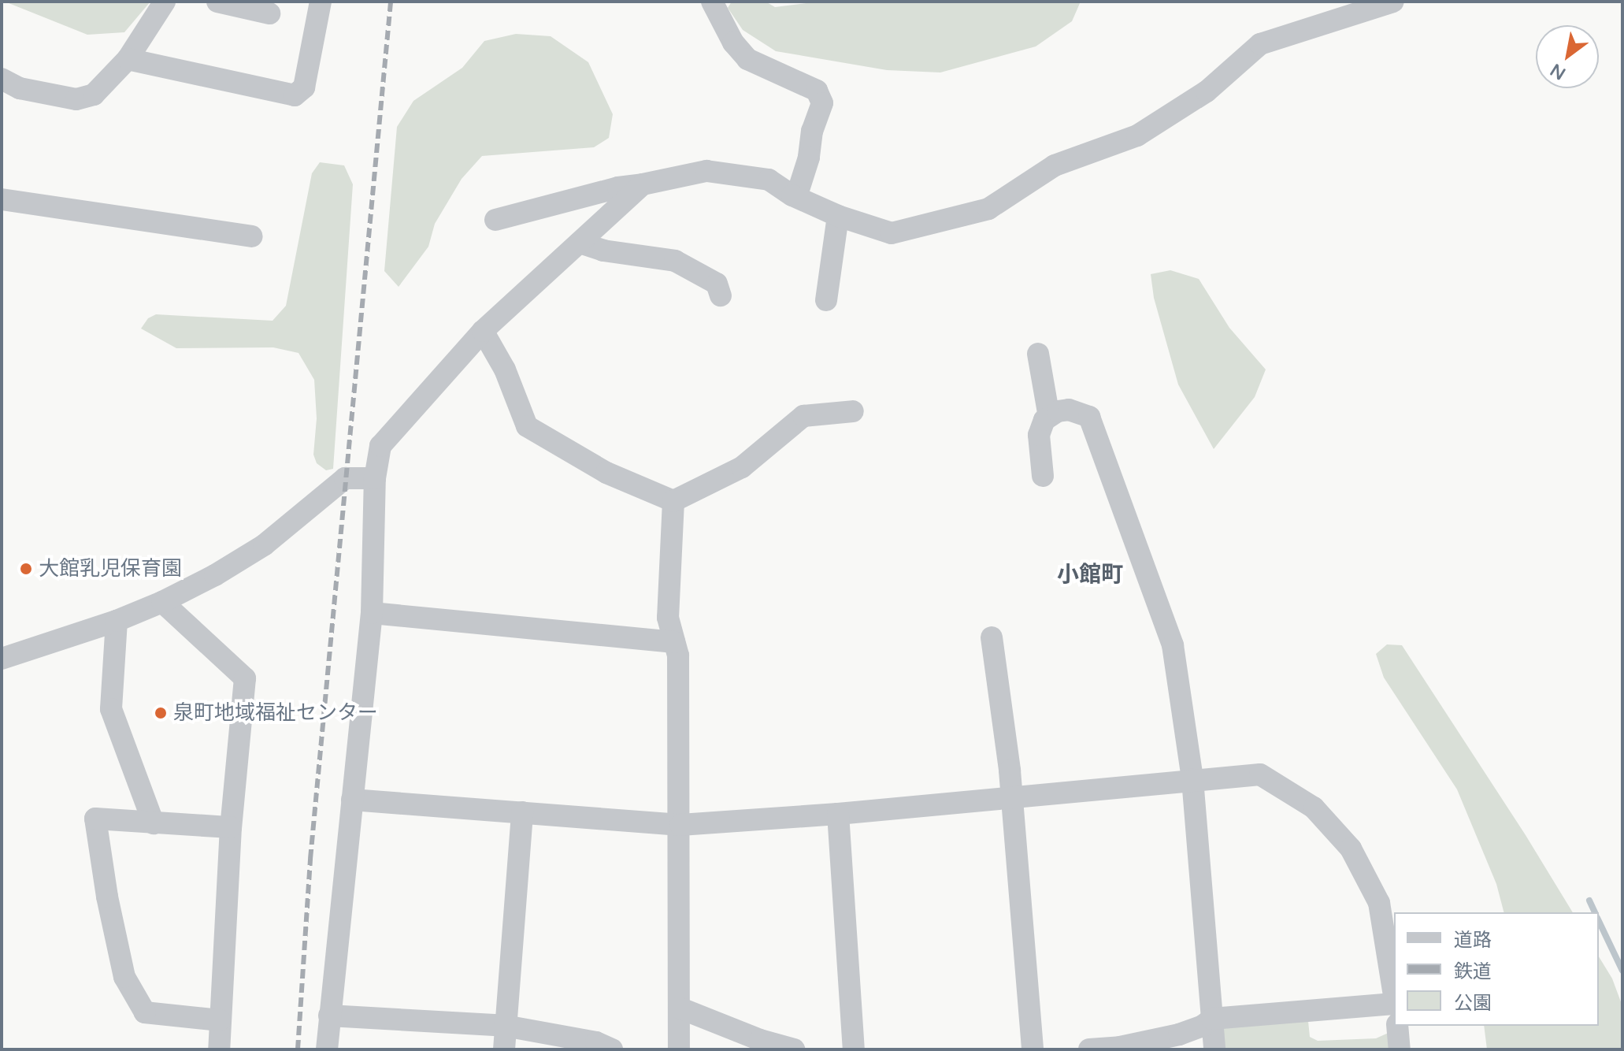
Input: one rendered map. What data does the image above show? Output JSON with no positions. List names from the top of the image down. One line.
{"districts":["小館町"],"places":["大館乳児保育園","泉町地域福祉センター"],"legend":["道路","鉄道","公園"],"north":"bottom left"}
